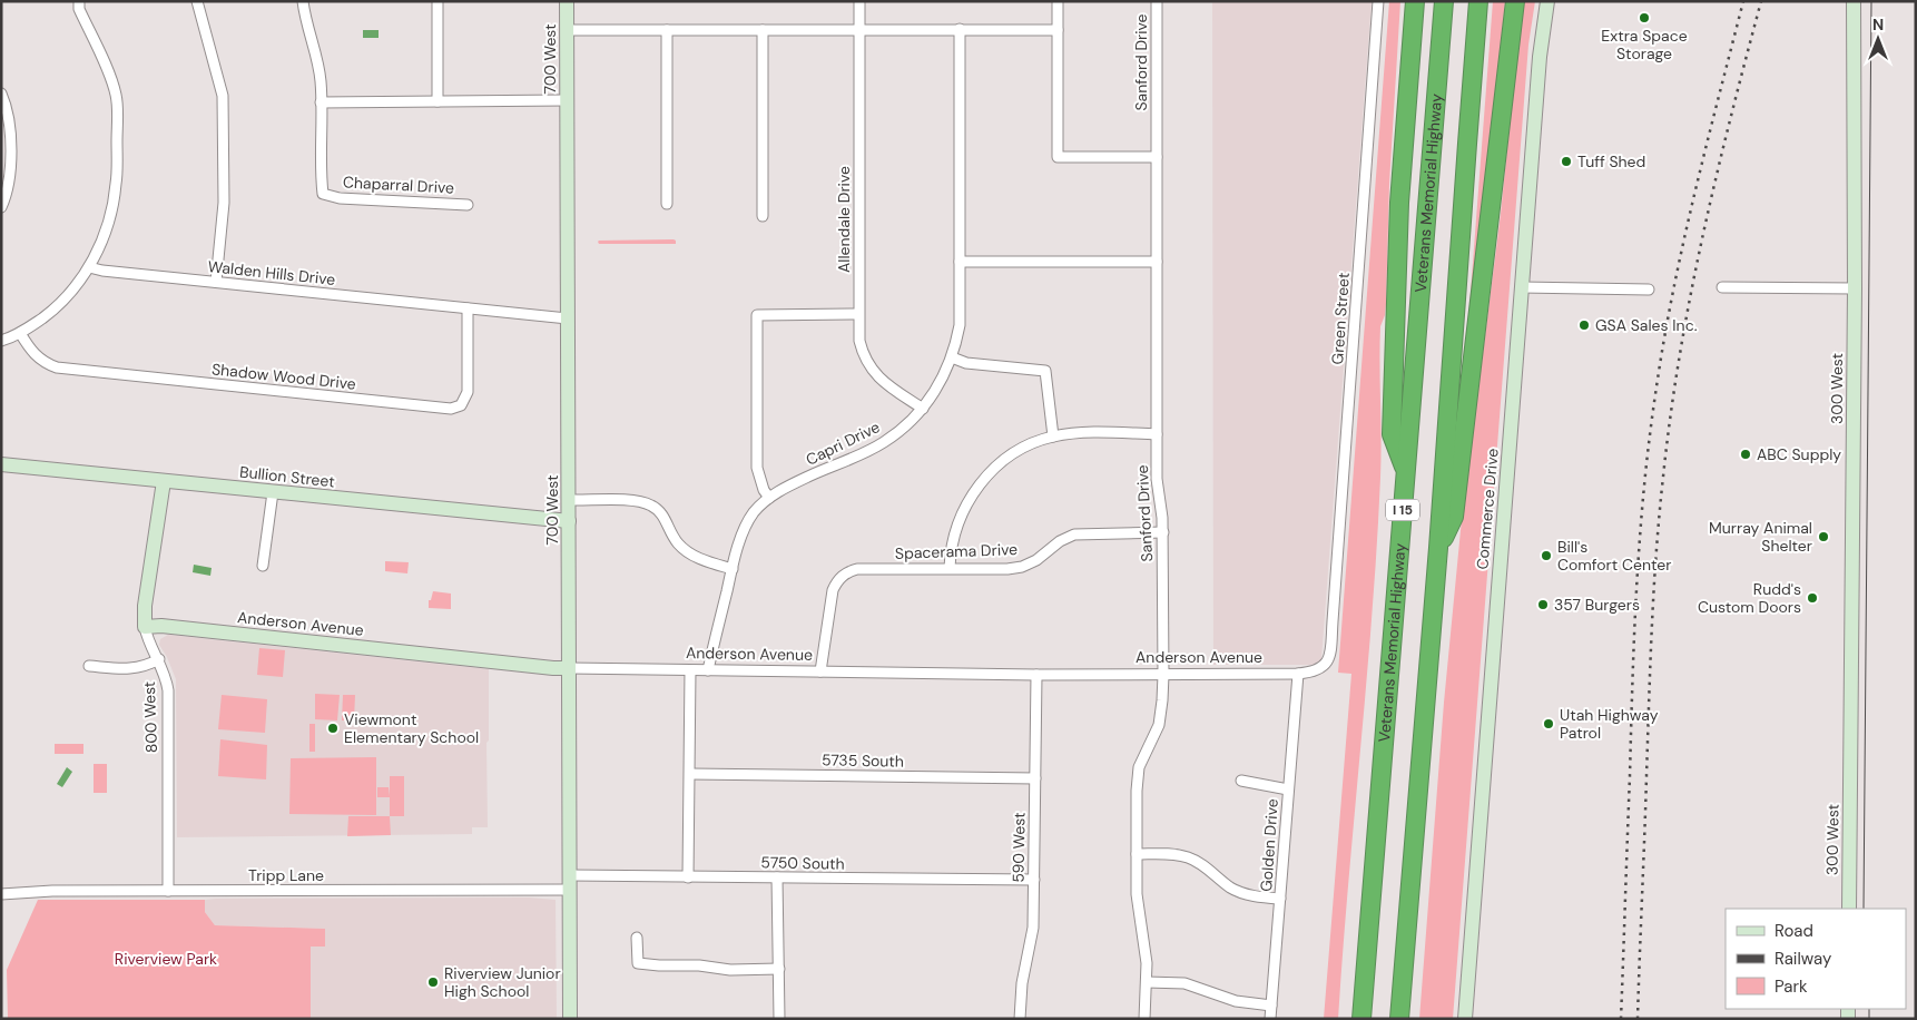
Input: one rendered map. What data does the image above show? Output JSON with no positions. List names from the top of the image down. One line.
{"streets":{"highway":["Veterans Memorial Highway","I 15"],"street":["700 West","Sanford Drive","Chaparral Drive","Allendale Drive","Walden Hills Drive","Green Street","Shadow Wood Drive","300 West","Capri Drive","Bullion Street","Commerce Drive","Spacerama Drive","Anderson Avenue","800 West","5735 South","Golden Drive","590 West","5750 South","Tripp Lane"]},"crossings":[["700 West","Walden Hills Drive"],["700 West","Bullion Street"],["700 West","Anderson Avenue"],["700 West","5750 South"],["700 West","Tripp Lane"],["Sanford Drive","Spacerama Drive"],["Sanford Drive","Anderson Avenue"],["Allendale Drive","Capri Drive"],["Walden Hills Drive","Shadow Wood Drive"],["Green Street","Anderson Avenue"],["Capri Drive","Anderson Avenue"],["Bullion Street","800 West"],["Spacerama Drive","Anderson Avenue"],["Anderson Avenue","800 West"],["Anderson Avenue","Golden Drive"],["Anderson Avenue","590 West"],["800 West","Tripp Lane"],["5735 South","590 West"],["590 West","5750 South"],["5750 South","Tripp Lane"]],"parks":["Riverview Park"],"places":["Extra Space Storage","Tuff Shed","GSA Sales Inc.","ABC Supply","Murray Animal Shelter","Bill's Comfort Center","Rudd's Custom Doors","357 Burgers","Utah Highway Patrol","Viewmont Elementary School","Riverview Junior High School"],"legend":["Road","Railway","Park"],"north":"top"}
